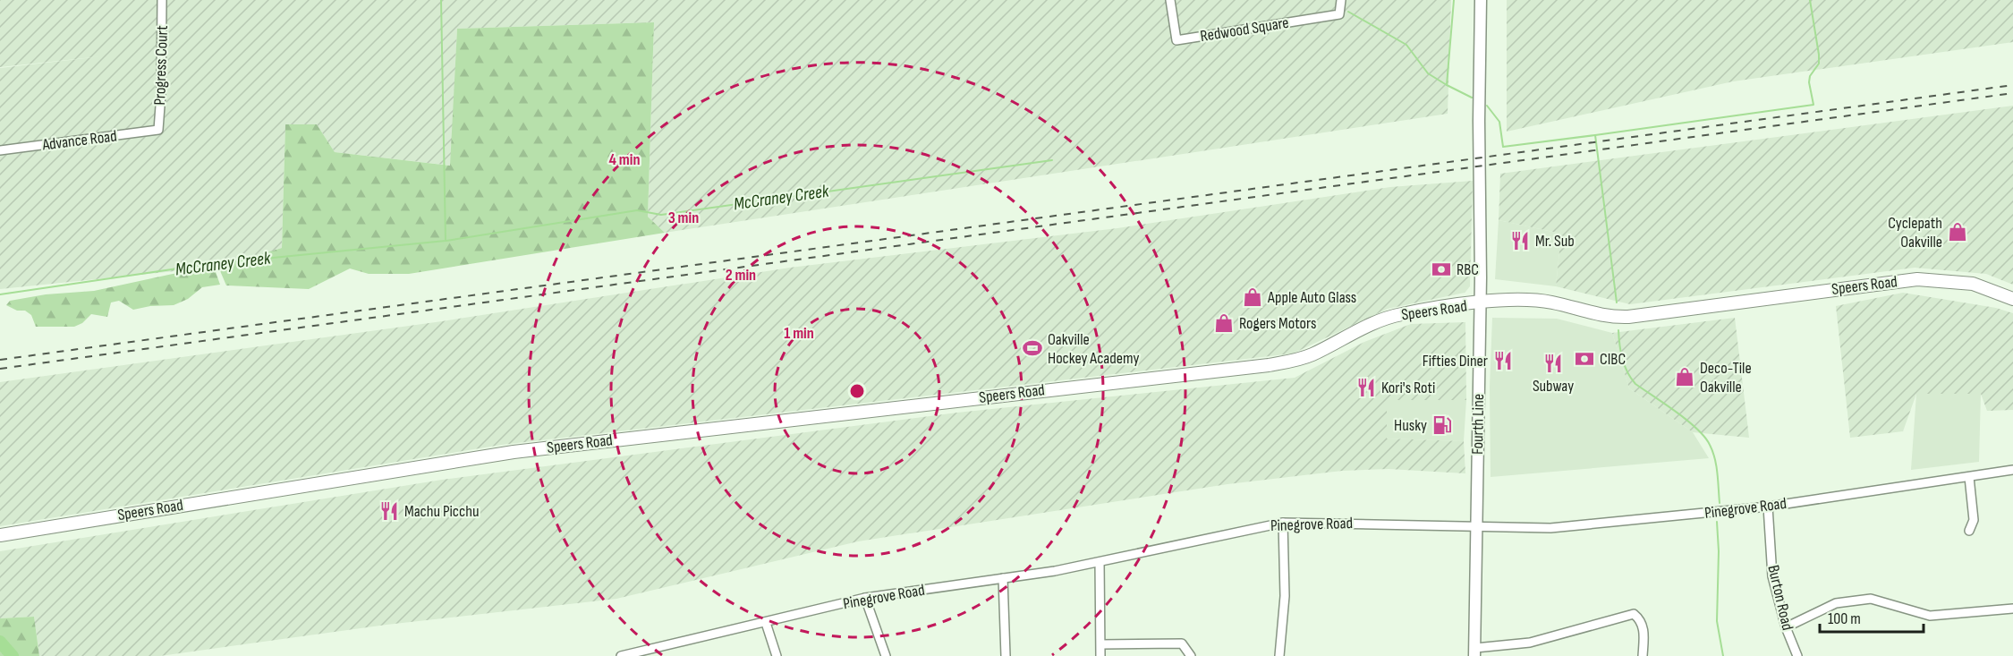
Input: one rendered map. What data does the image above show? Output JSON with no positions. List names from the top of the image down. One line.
{"streets":{"main road":["Speers Road"],"street":["Redwood Square","Progress Court","Advance Road","Fourth Line","Pinegrove Road","Burton Road"]},"crossings":[["Progress Court","Advance Road"],["Speers Road","Fourth Line"],["Fourth Line","Pinegrove Road"],["Pinegrove Road","Burton Road"]],"water":["McCraney Creek"],"places":{"shop":["Cyclepath Oakville","Apple Auto Glass","Rogers Motors","Deco-Tile Oakville"],"restaurant":["Mr. Sub","Fifties Diner","Subway","Kori's Roti","Machu Picchu"],"bank":["RBC","CIBC"],"sports":["Oakville Hockey Academy"],"fuel station":["Husky"]},"scale_bar":"100 m","rings":["4 min","3 min","2 min","1 min"]}
